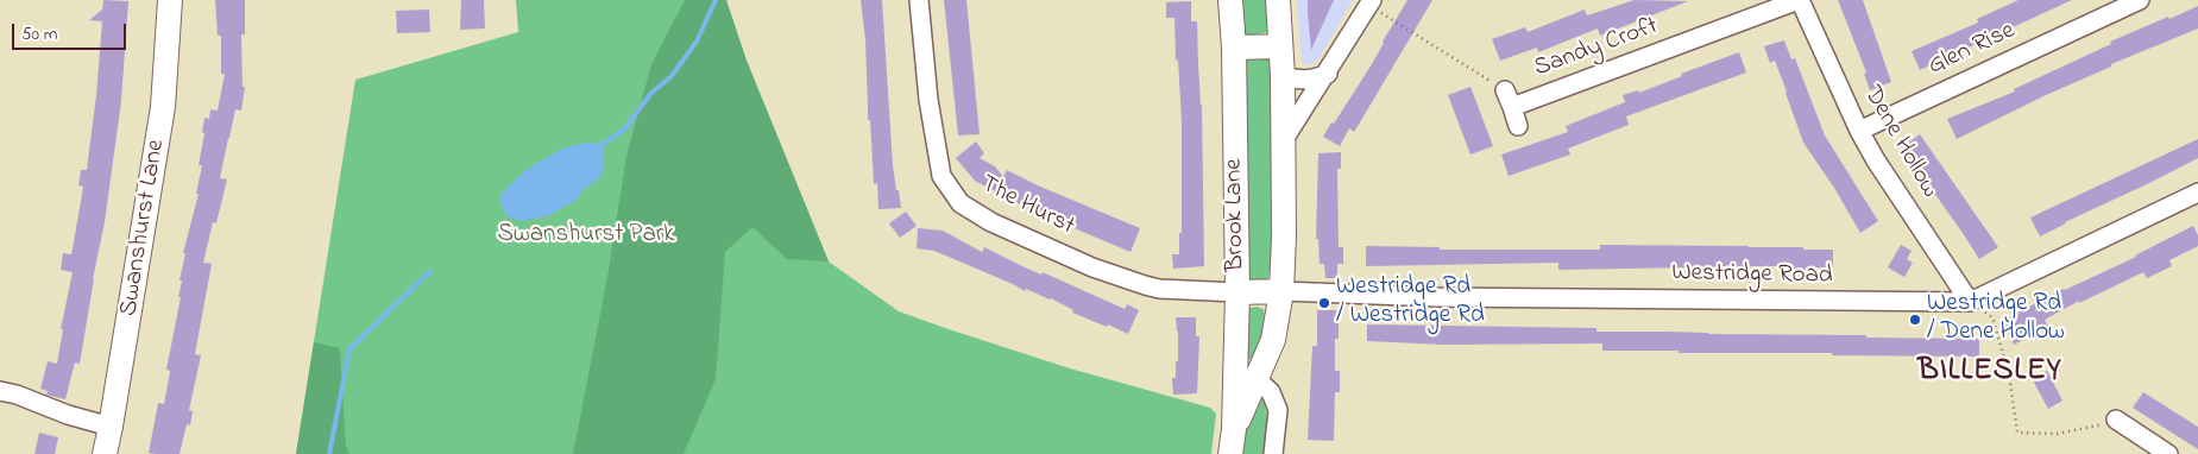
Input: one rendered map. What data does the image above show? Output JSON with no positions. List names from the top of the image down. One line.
{"streets":{"main road":["Brook Lane","Swanshurst Lane"],"street":["Sandy Croft","Glen Rise","Dene Hollow","The Hurst","Westridge Road"]},"crossings":[["Sandy Croft","Dene Hollow"],["Glen Rise","Dene Hollow"],["Dene Hollow","Westridge Road"],["The Hurst","Brook Lane"],["Brook Lane","Westridge Road"]],"districts":["BILLESLEY"],"parks":["Swanshurst Park"],"places":["Westridge Rd / Westridge Rd","Westridge Rd / Dene Hollow"],"scale_bar":"50 m"}
